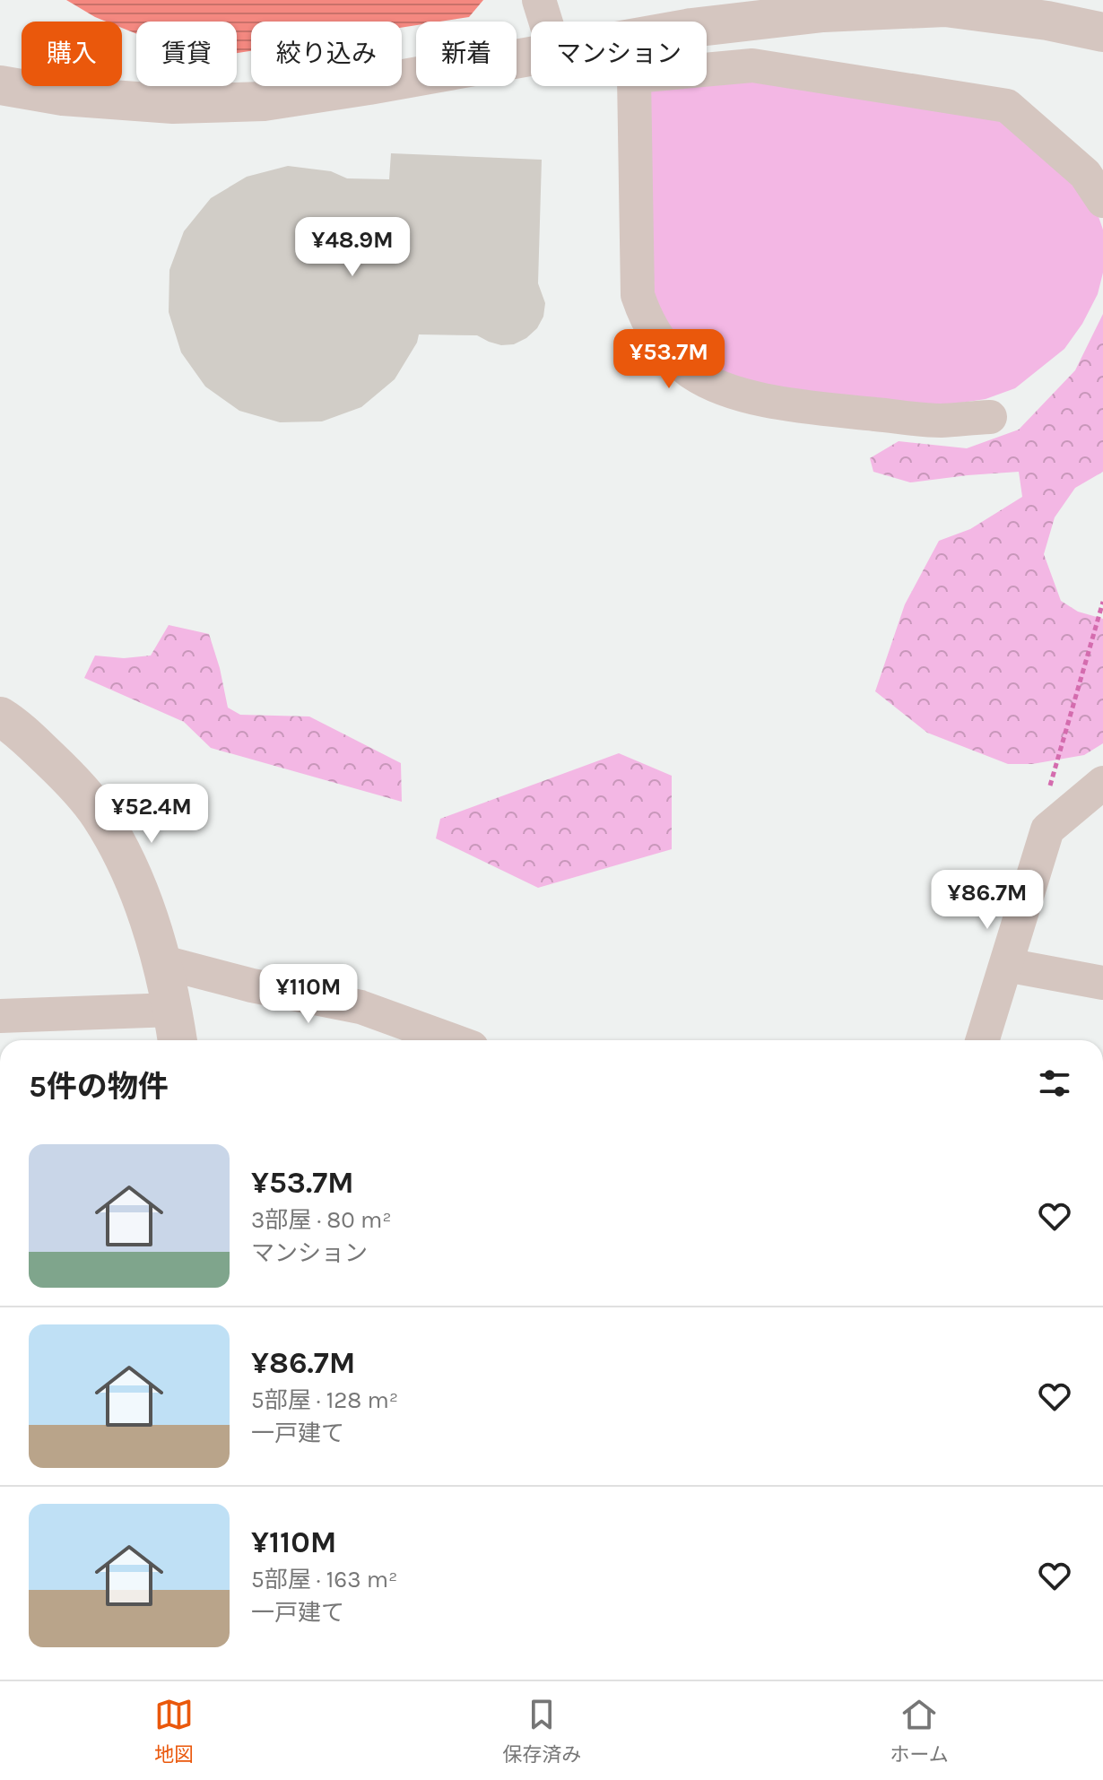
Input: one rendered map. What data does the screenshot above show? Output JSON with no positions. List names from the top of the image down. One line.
{"page":{"chip":["購入","賃貸","絞り込み","新着","マンション"],"price":["¥48.9M","¥53.7M","¥52.4M","¥86.7M","¥110M"],"heading":"5件の物件","list":[{"name":"¥53.7M","note":"3部屋 · 80 m² · マンション"},{"name":"¥86.7M","note":"5部屋 · 128 m² · 一戸建て"},{"name":"¥110M","note":"5部屋 · 163 m² · 一戸建て"}],"tabs":["地図","保存済み","ホーム"]}}
